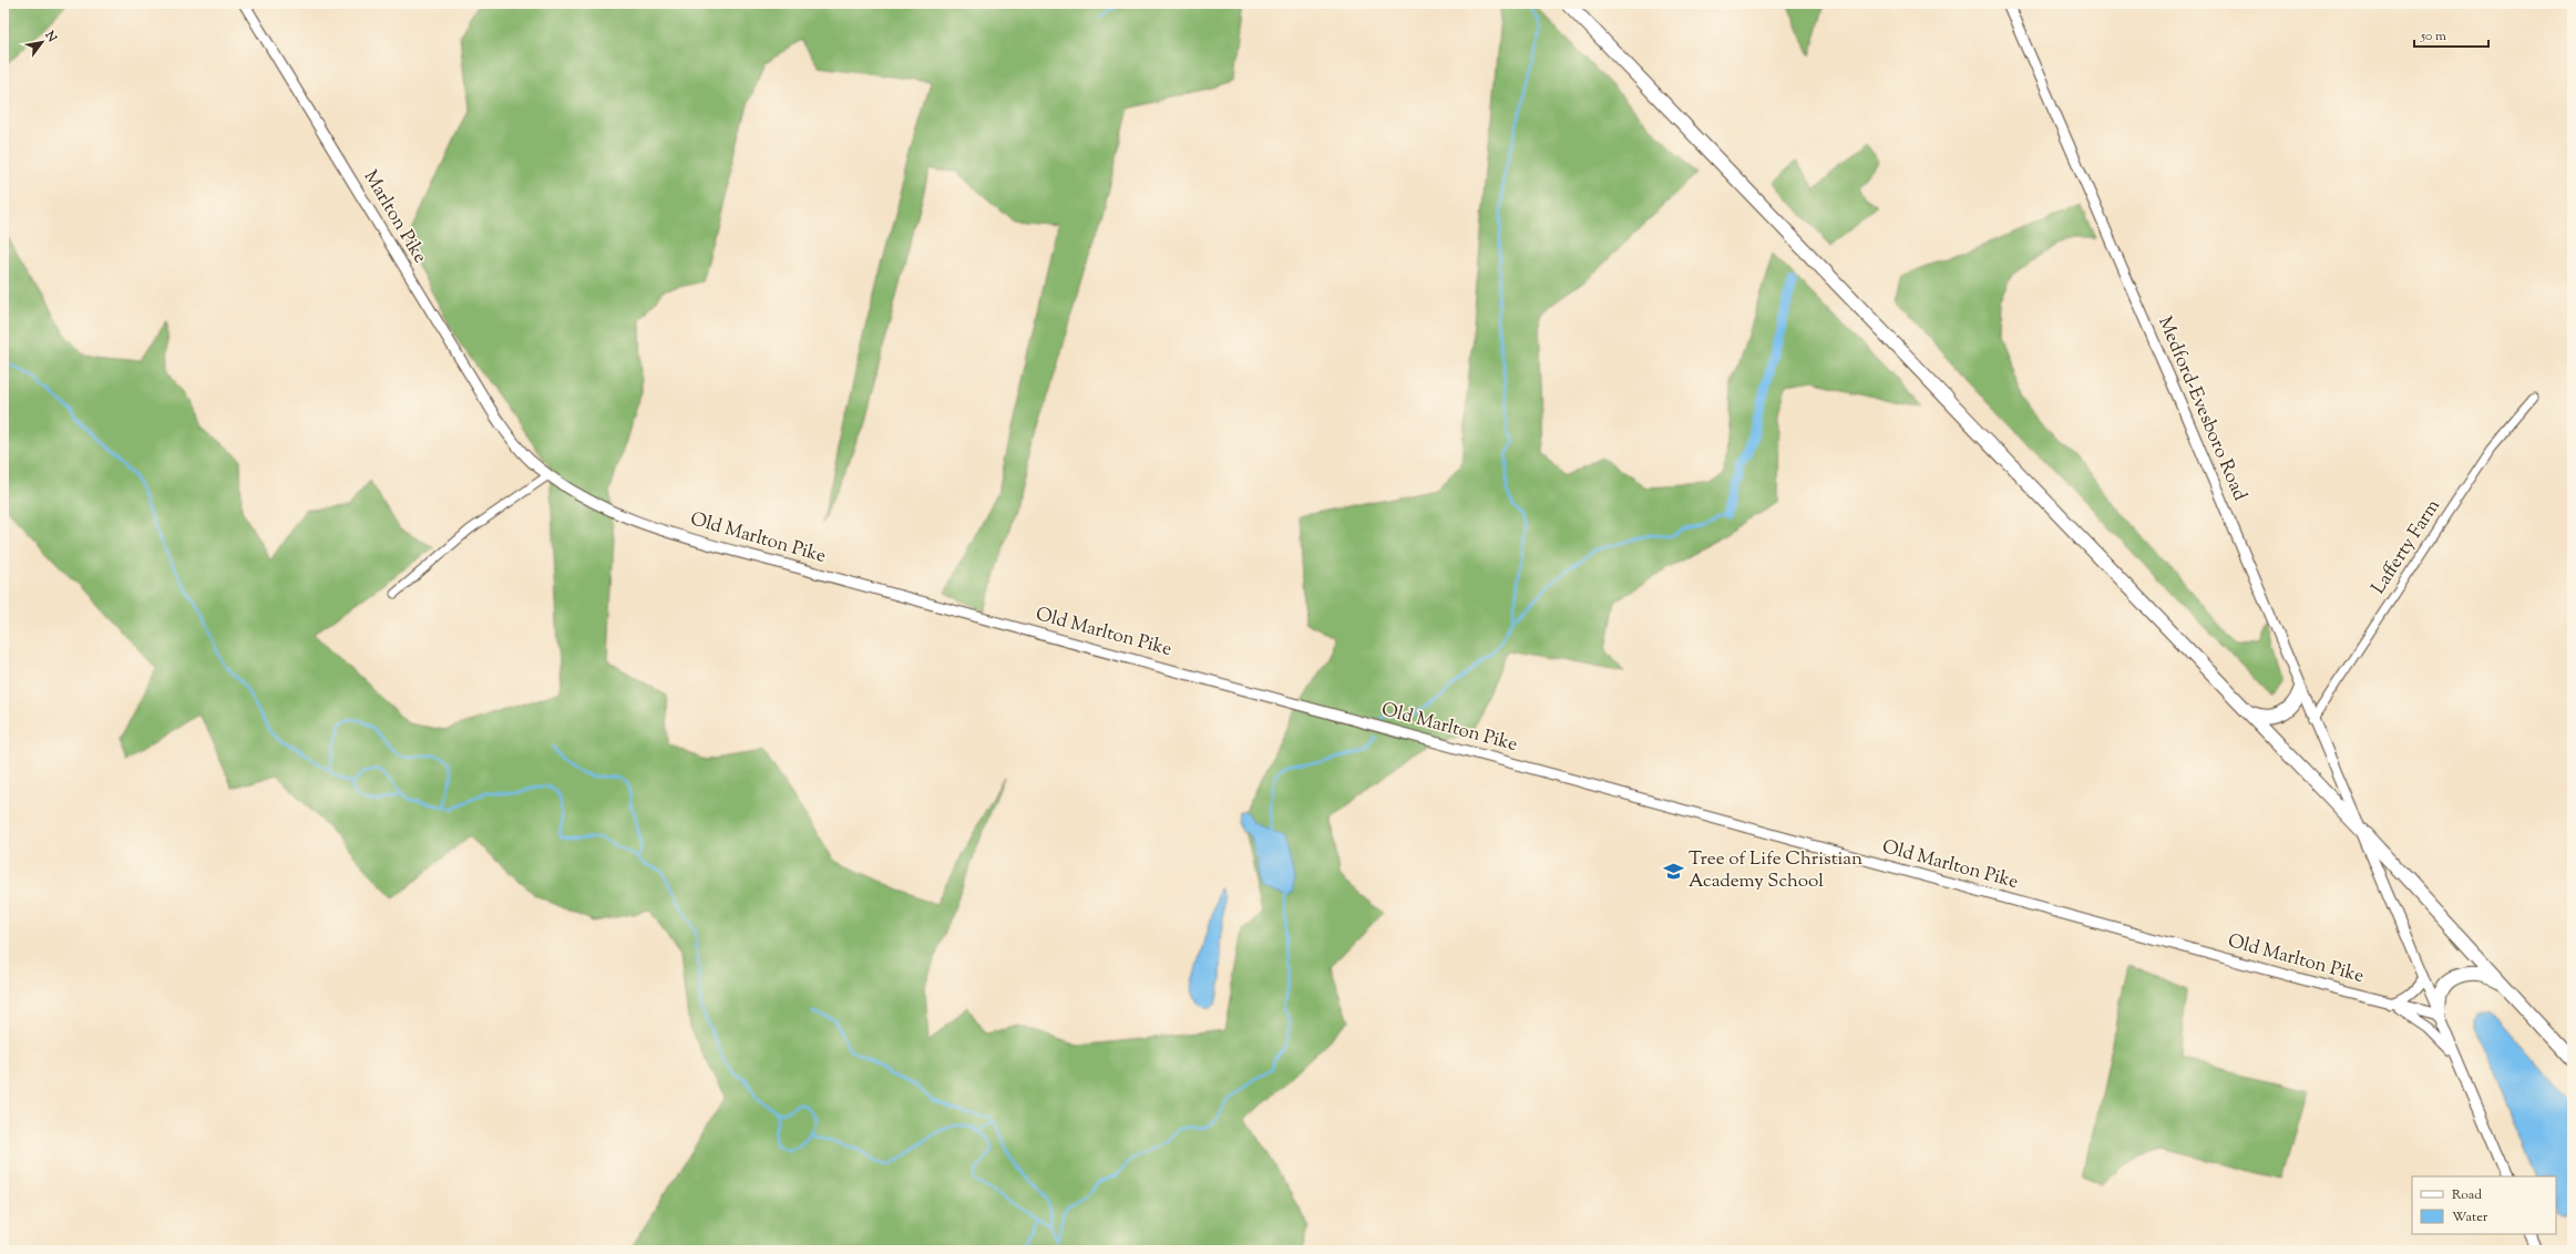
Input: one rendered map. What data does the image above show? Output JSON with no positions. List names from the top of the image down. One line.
{"streets":{"street":["Marlton Pike","Medford-Evesboro Road","Old Marlton Pike","Lafferty Farm"]},"crossings":[["Marlton Pike","Old Marlton Pike"],["Medford-Evesboro Road","Old Marlton Pike"],["Medford-Evesboro Road","Lafferty Farm"]],"places":{"school or university":["Tree of Life Christian Academy School"]},"legend":["Road","Water"],"scale_bar":"50 m","north":"top right"}
